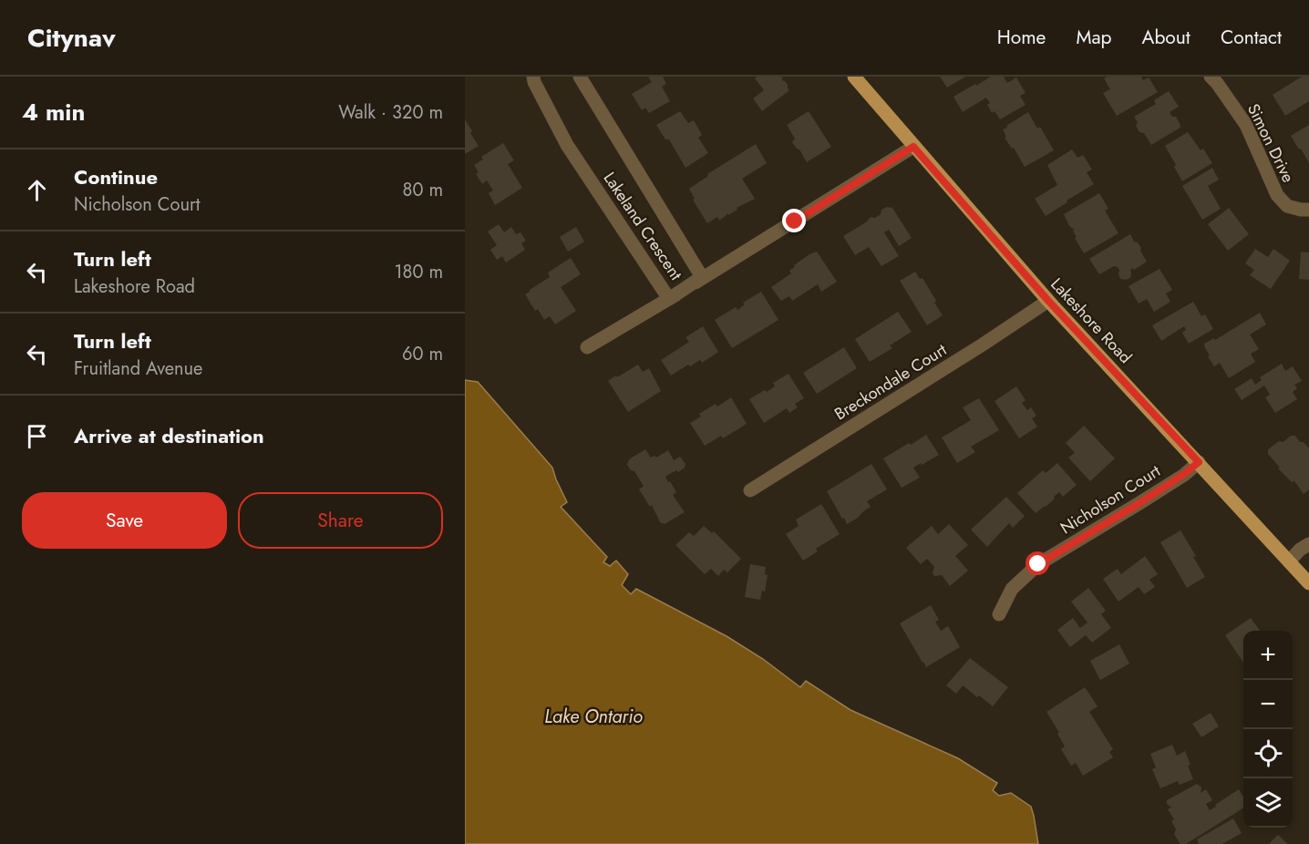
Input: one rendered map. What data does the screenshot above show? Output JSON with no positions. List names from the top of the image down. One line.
{"streets":{"main road":["Lakeshore Road"],"street":["Simon Drive","Lakeland Crescent","Breckondale Court","Nicholson Court"]},"crossings":[["Lakeshore Road","Breckondale Court"],["Lakeshore Road","Nicholson Court"]],"water":["Lake Ontario"],"page":{"header":"Citynav","nav":["Home","Map","About","Contact"],"heading":["4 min","Walk · 320 m"],"list":[["Continue","Nicholson Court","80 m"],["Turn left","Lakeshore Road","180 m"],["Turn left","Fruitland Avenue","60 m"],"Arrive at destination"],"buttons":["Save","Share"],"map_buttons":["+","−"]}}
